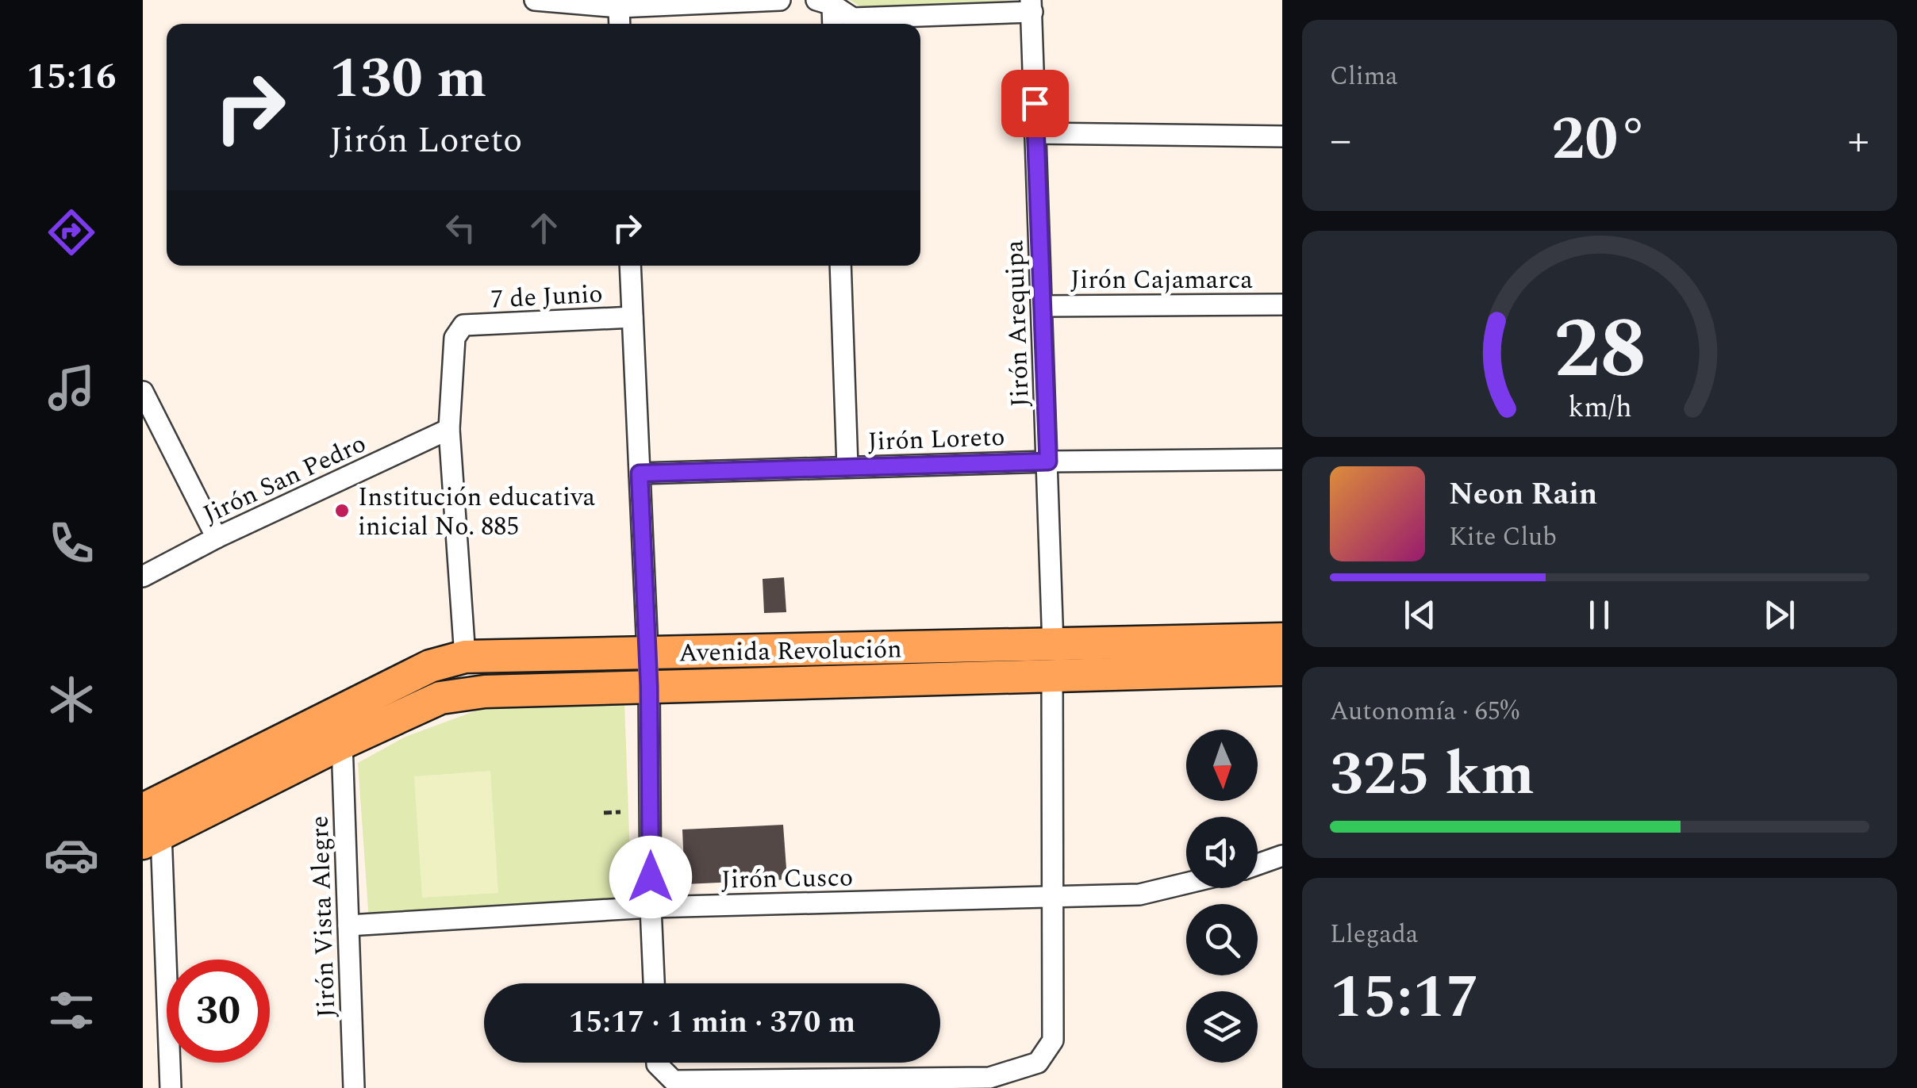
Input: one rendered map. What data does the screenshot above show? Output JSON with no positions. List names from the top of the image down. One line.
{"streets":{"main road":["Avenida Revolución"],"street":["Jirón Cajamarca","7 de Junio","Jirón Arequipa","Jirón Loreto","Jirón San Pedro","Jirón Cusco","Jirón Vista Alegre"]},"crossings":[["Jirón Cajamarca","Jirón Arequipa"],["7 de Junio","Jirón San Pedro"],["Jirón Arequipa","Jirón Loreto"],["Jirón Arequipa","Avenida Revolución"],["Jirón Arequipa","Jirón Cusco"],["Avenida Revolución","Jirón Vista Alegre"],["Jirón Cusco","Jirón Vista Alegre"]],"places":["Institución educativa inicial No. 885"],"north":"bottom","page":{"tabs":"15:16","tile":["Clima",["Autonomía · 65%","325 km"],["Llegada","15:17"]],"turn":["130 m","Jirón Loreto"],"heat":["−","20°","+"],"song":["Neon Rain","Kite Club"],"limit":"30","trip":"15:17 · 1 min · 370 m","gauge":["28","km/h"]}}
